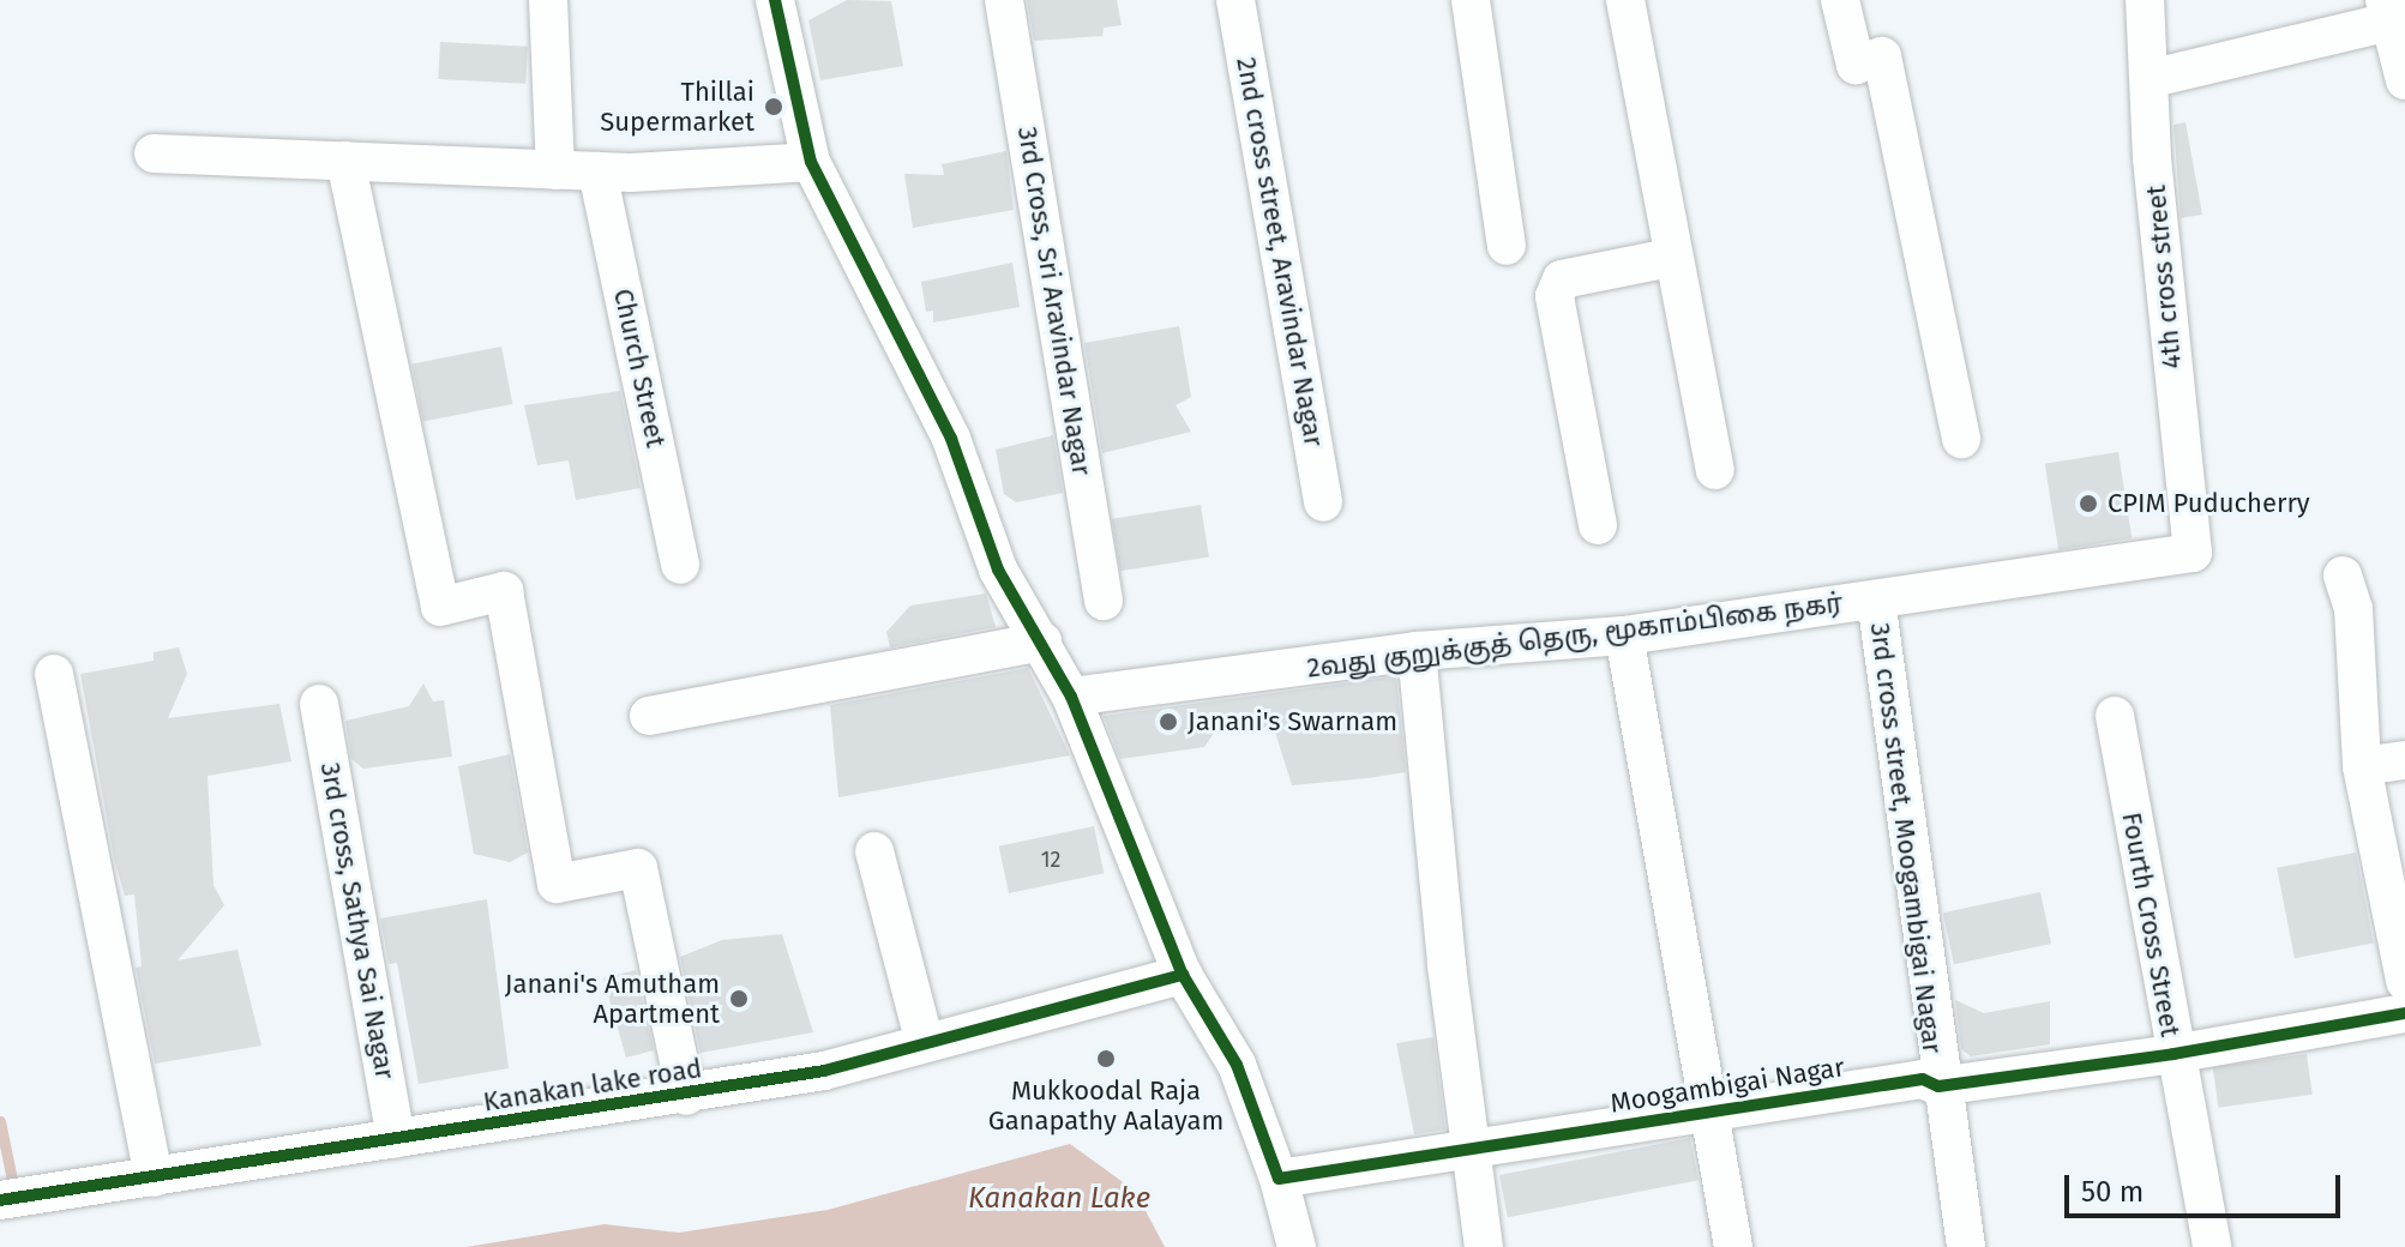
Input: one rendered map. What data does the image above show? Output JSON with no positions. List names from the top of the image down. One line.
{"streets":{"street":["2nd cross street, Aravindar Nagar","4th cross street","3rd Cross, Sri Aravindar Nagar","Church Street","2வது குறுக்குத் தெரு, மூகாம்பிகை நகர்","3rd cross street, Moogambigai Nagar","3rd cross, Sathya Sai Nagar","Fourth Cross Street","Kanakan lake road","Moogambigai Nagar"]},"crossings":[["4th cross street","2வது குறுக்குத் தெரு, மூகாம்பிகை நகர்"],["2வது குறுக்குத் தெரு, மூகாம்பிகை நகர்","3rd cross street, Moogambigai Nagar"],["3rd cross street, Moogambigai Nagar","Moogambigai Nagar"],["3rd cross, Sathya Sai Nagar","Kanakan lake road"],["Fourth Cross Street","Moogambigai Nagar"]],"water":["Kanakan Lake"],"places":["Thillai Supermarket","CPIM Puducherry","Janani's Swarnam","Janani's Amutham Apartment","Mukkoodal Raja Ganapathy Aalayam"],"house_numbers":["12"],"scale_bar":"50 m"}
